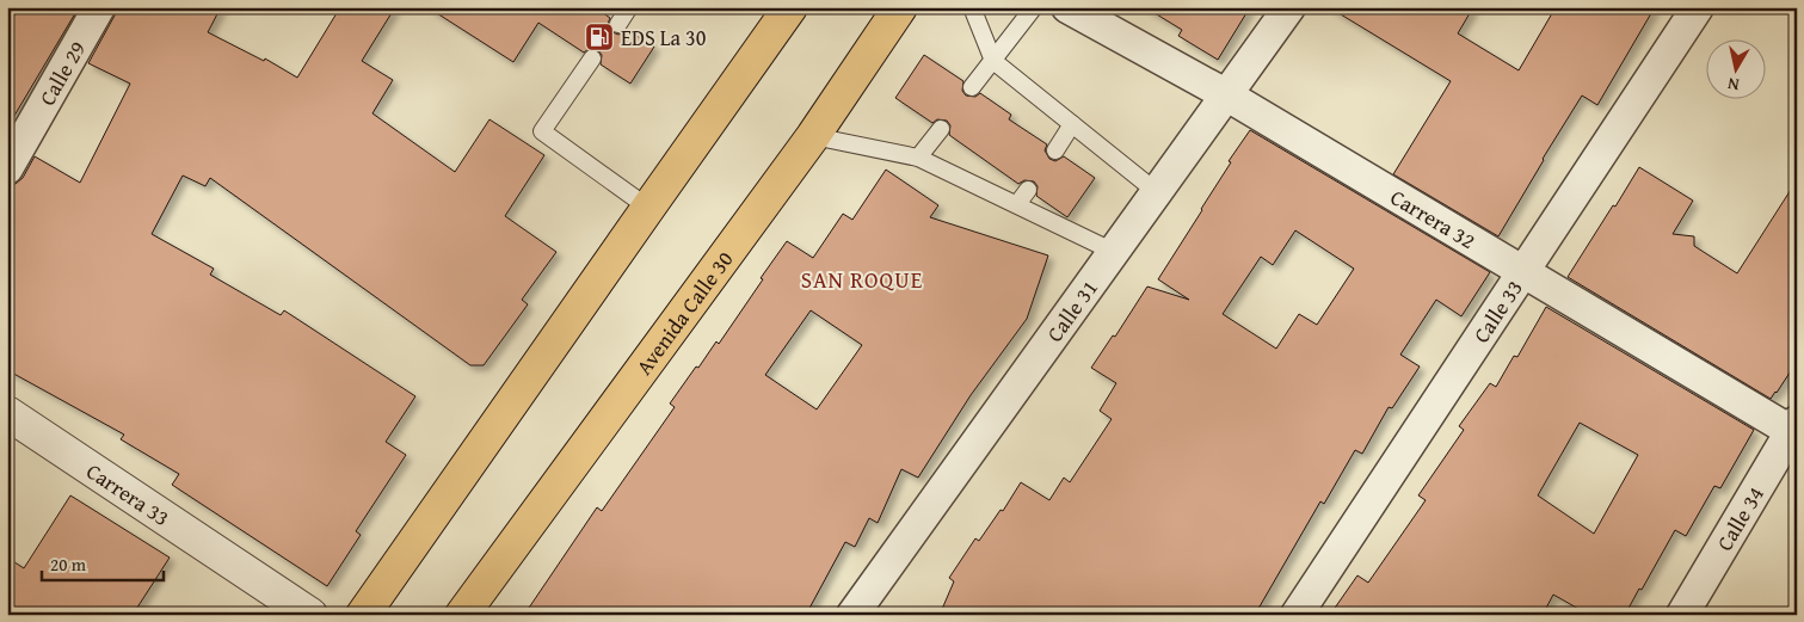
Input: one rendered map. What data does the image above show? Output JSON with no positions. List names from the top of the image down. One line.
{"streets":{"highway":["Avenida Calle 30"],"street":["Calle 29","Carrera 32","Calle 33","Calle 31","Carrera 33","Calle 34"]},"crossings":[["Carrera 32","Calle 33"],["Carrera 32","Calle 31"],["Carrera 32","Calle 34"]],"districts":["SAN ROQUE"],"places":{"fuel station":["EDS La 30"]},"scale_bar":"20 m","north":"bottom"}
